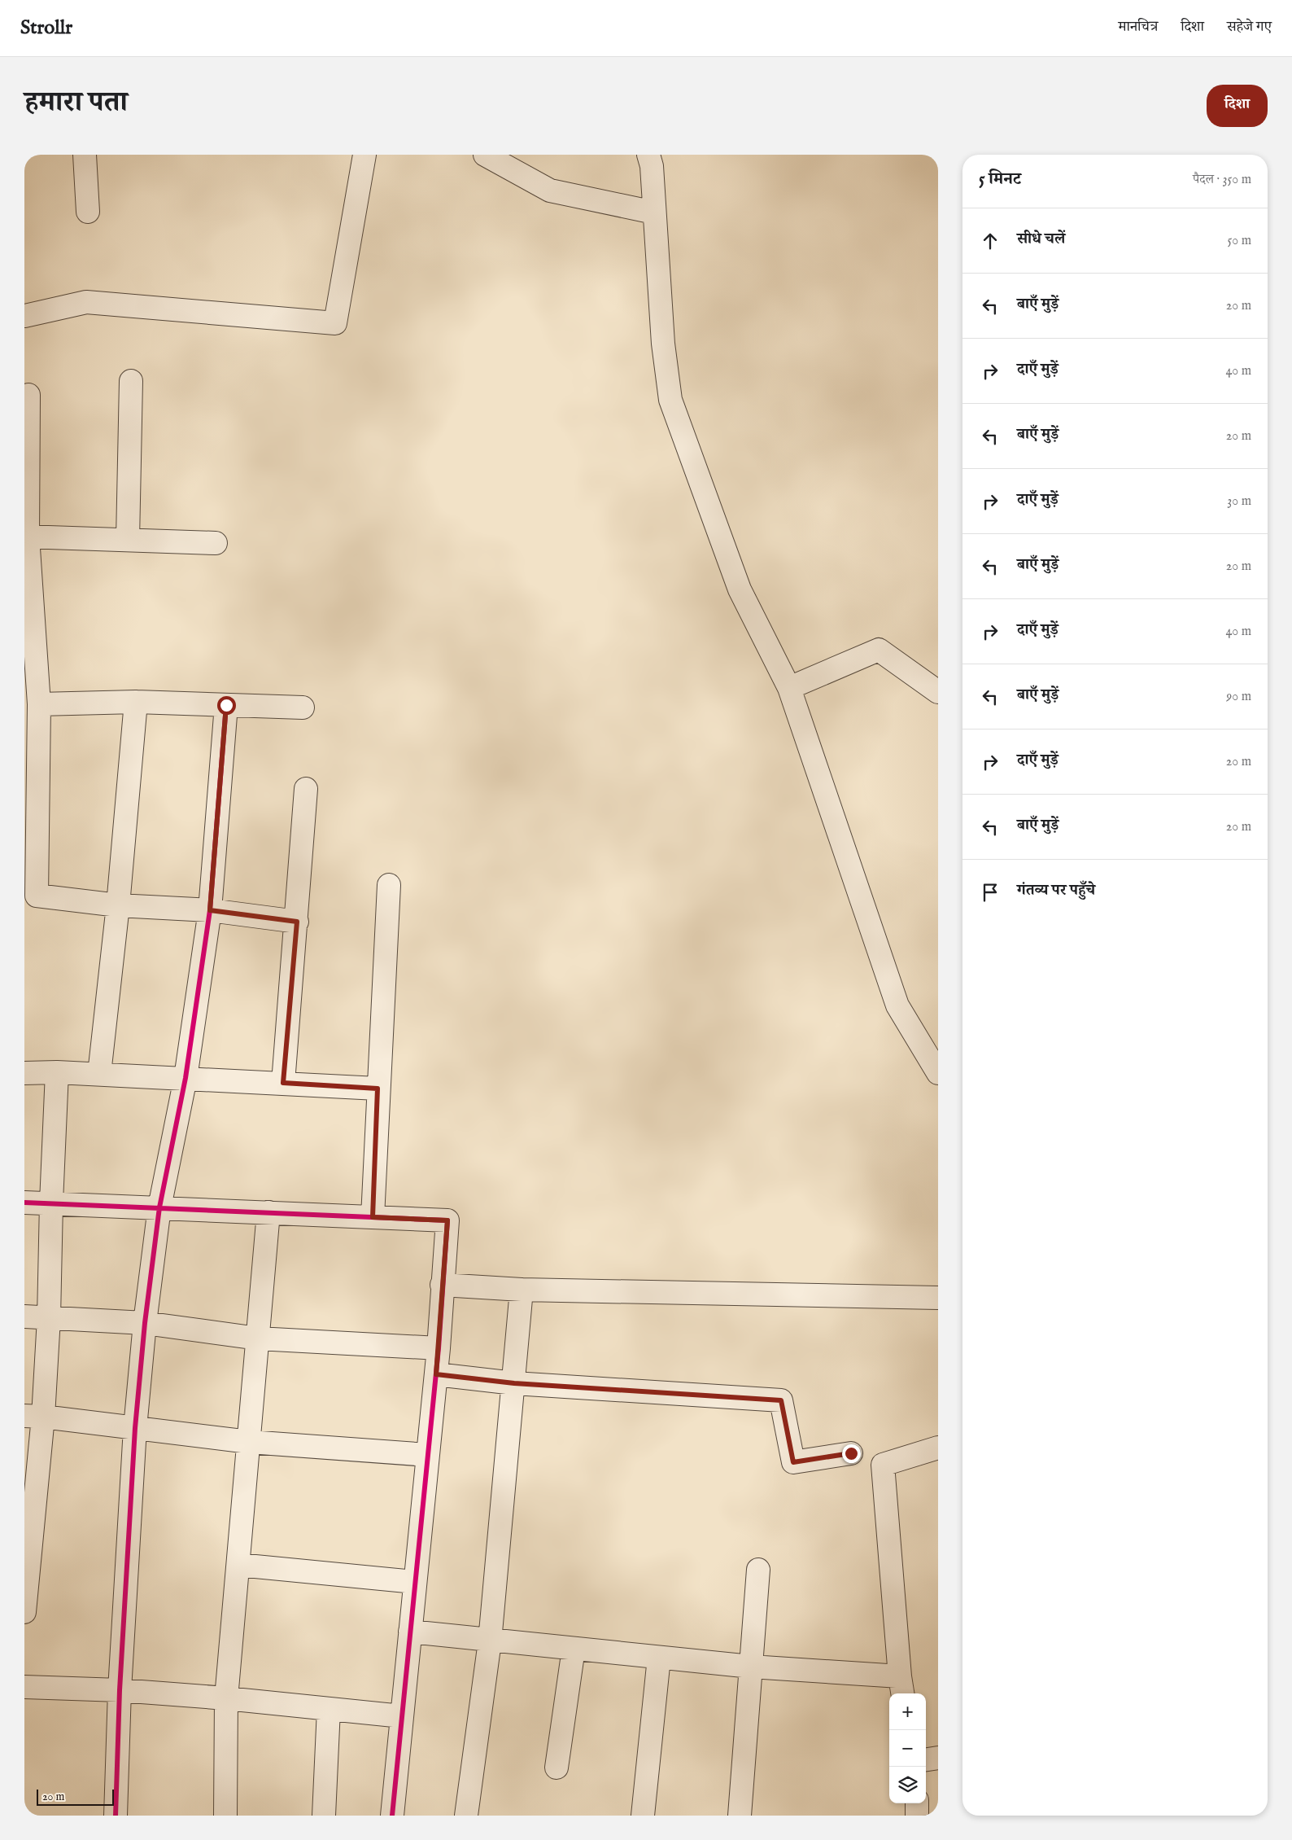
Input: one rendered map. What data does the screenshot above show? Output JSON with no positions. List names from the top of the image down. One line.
{"scale_bar":"20 m","page":{"header":"Strollr","nav":["मानचित्र","दिशा","सहेजे गए"],"title":"हमारा पता","buttons":"दिशा","heading":["5 मिनट","पैदल · 350 m"],"list":[["सीधे चलें","50 m"],["बाएँ मुड़ें","20 m"],["दाएँ मुड़ें","40 m"],["बाएँ मुड़ें","20 m"],["दाएँ मुड़ें","30 m"],["बाएँ मुड़ें","20 m"],["दाएँ मुड़ें","40 m"],["बाएँ मुड़ें","90 m"],["दाएँ मुड़ें","20 m"],["बाएँ मुड़ें","20 m"],"गंतव्य पर पहुँचे"],"map_buttons":["+","−"],"scale":"20 m"}}
